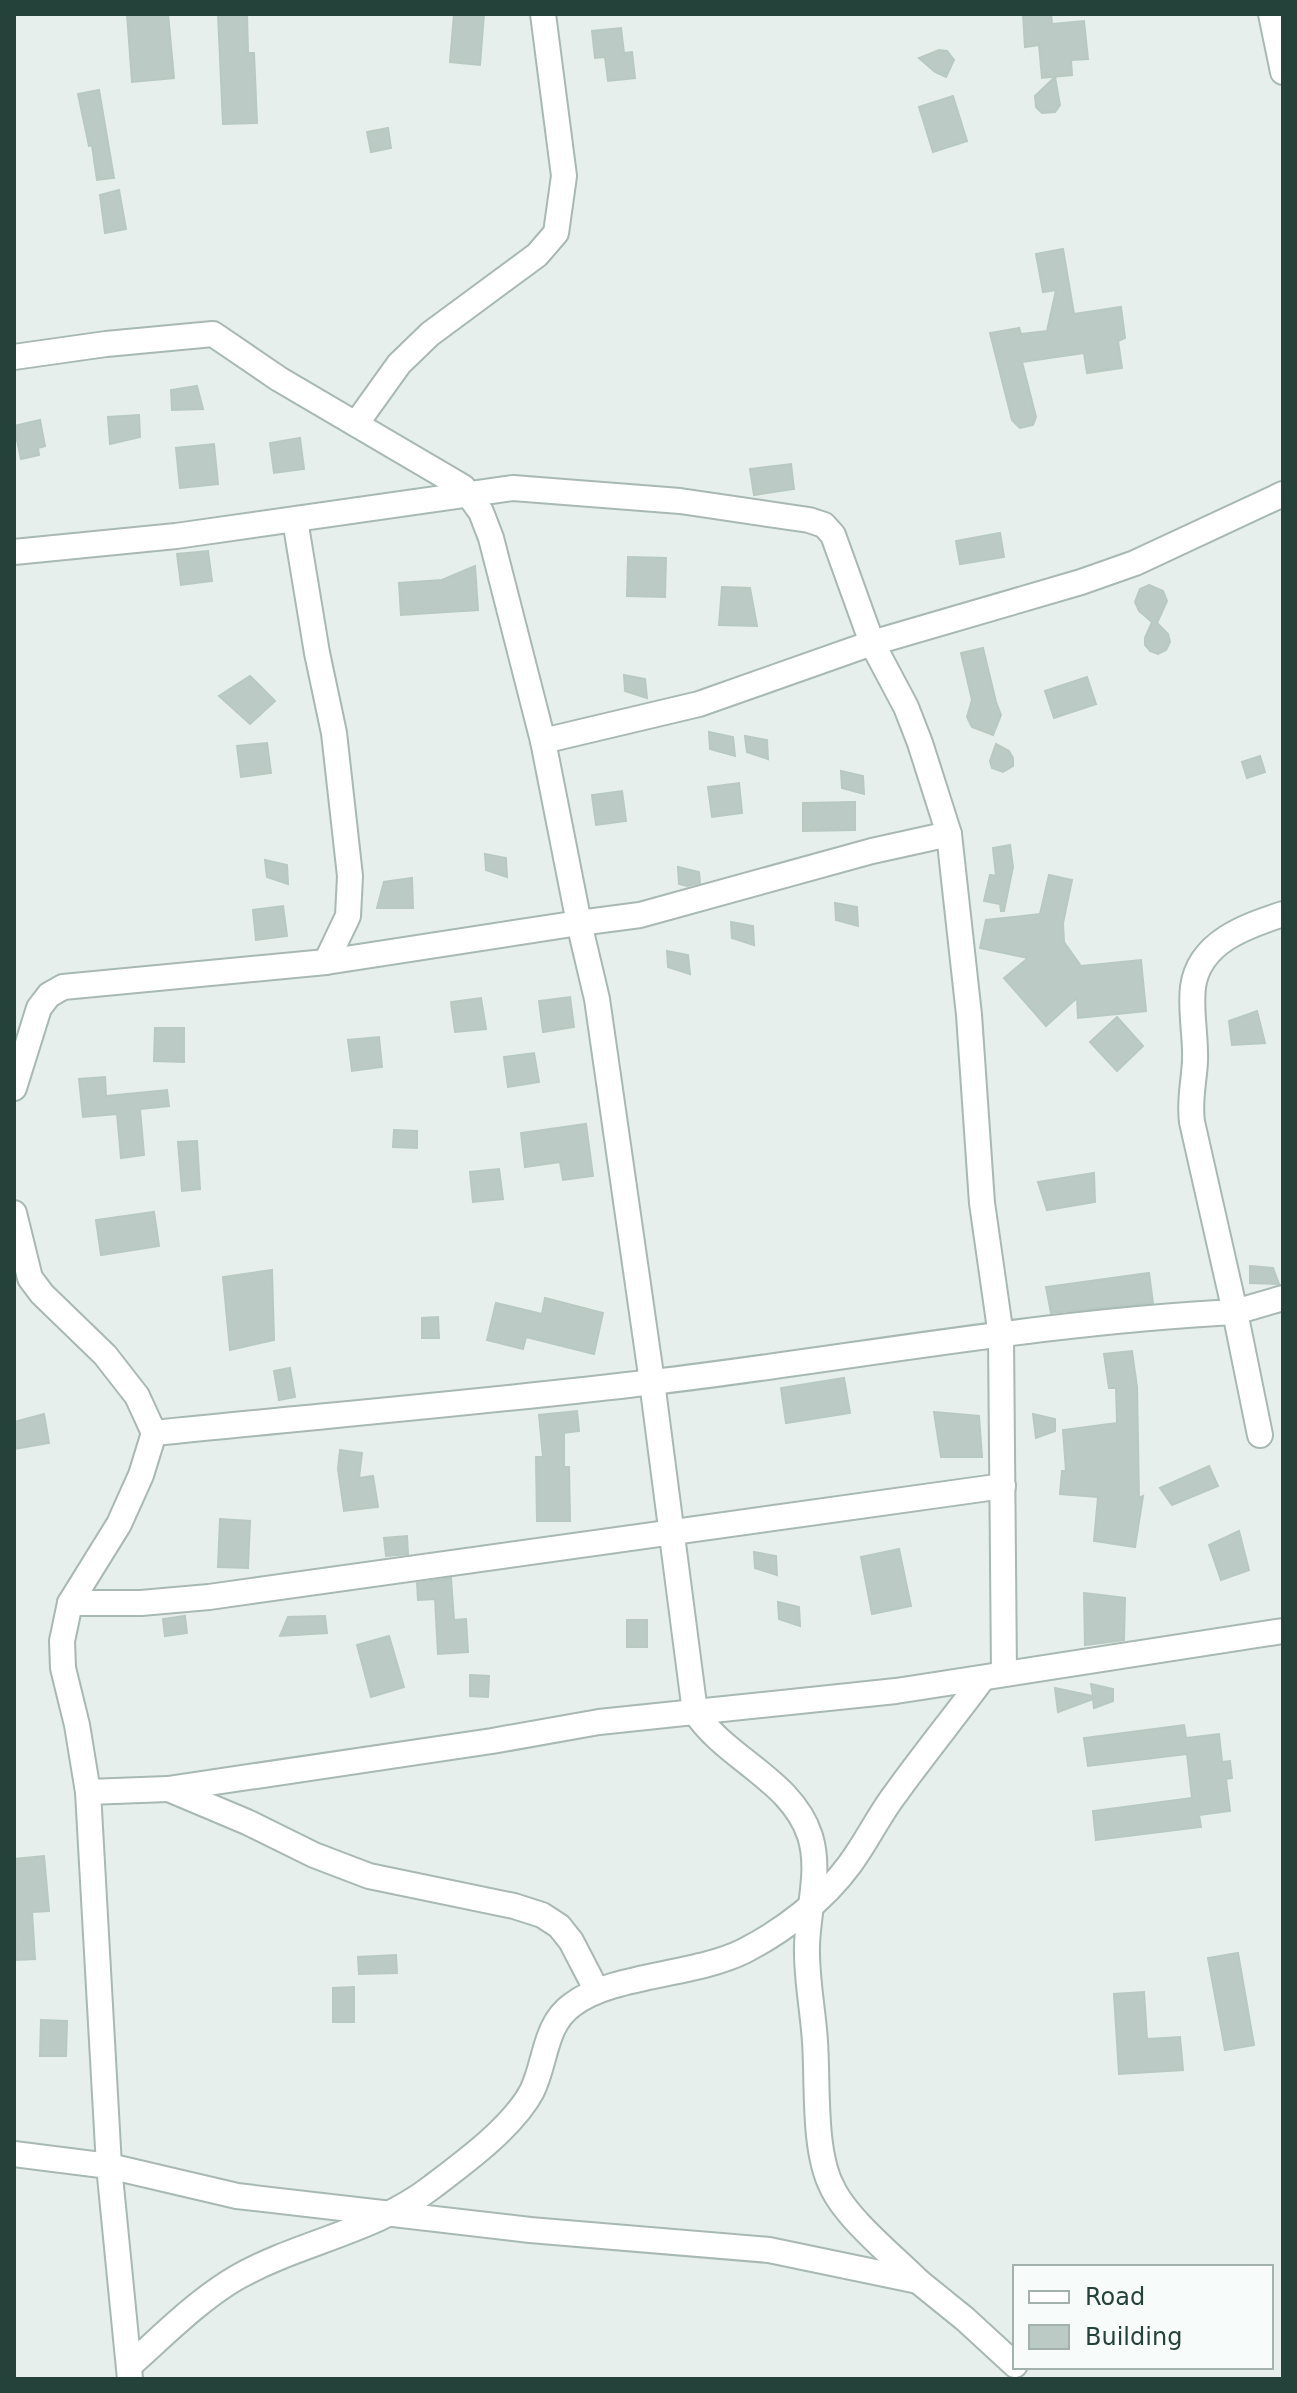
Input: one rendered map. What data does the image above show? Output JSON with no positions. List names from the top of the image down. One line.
{"legend":["Road","Building"]}
